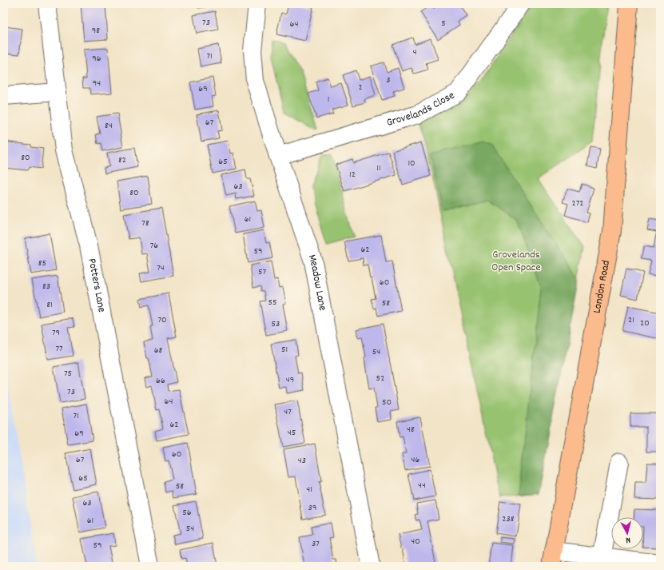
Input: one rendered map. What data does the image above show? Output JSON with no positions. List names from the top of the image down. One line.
{"streets":{"main road":["London Road"],"street":["Grovelands Close","Meadow Lane","Potters Lane"]},"crossings":[["Grovelands Close","Meadow Lane"]],"parks":["Grovelands Open Space"],"house_numbers":["73","5","64","98","4","71","96","3","94","2","69","1","67","84","80","82","65","10","11","12","63","80","272","61","78","76","62","59","85","74","57","60","83","55","58","81","70","21","20","53","79","77","51","68","54","75","52","49","66","73","64","50","47","71","62","48","45","69","60","67","46","43","65","44","58","41","63","39","56","238","61","54","40","37","59"],"north":"bottom"}
